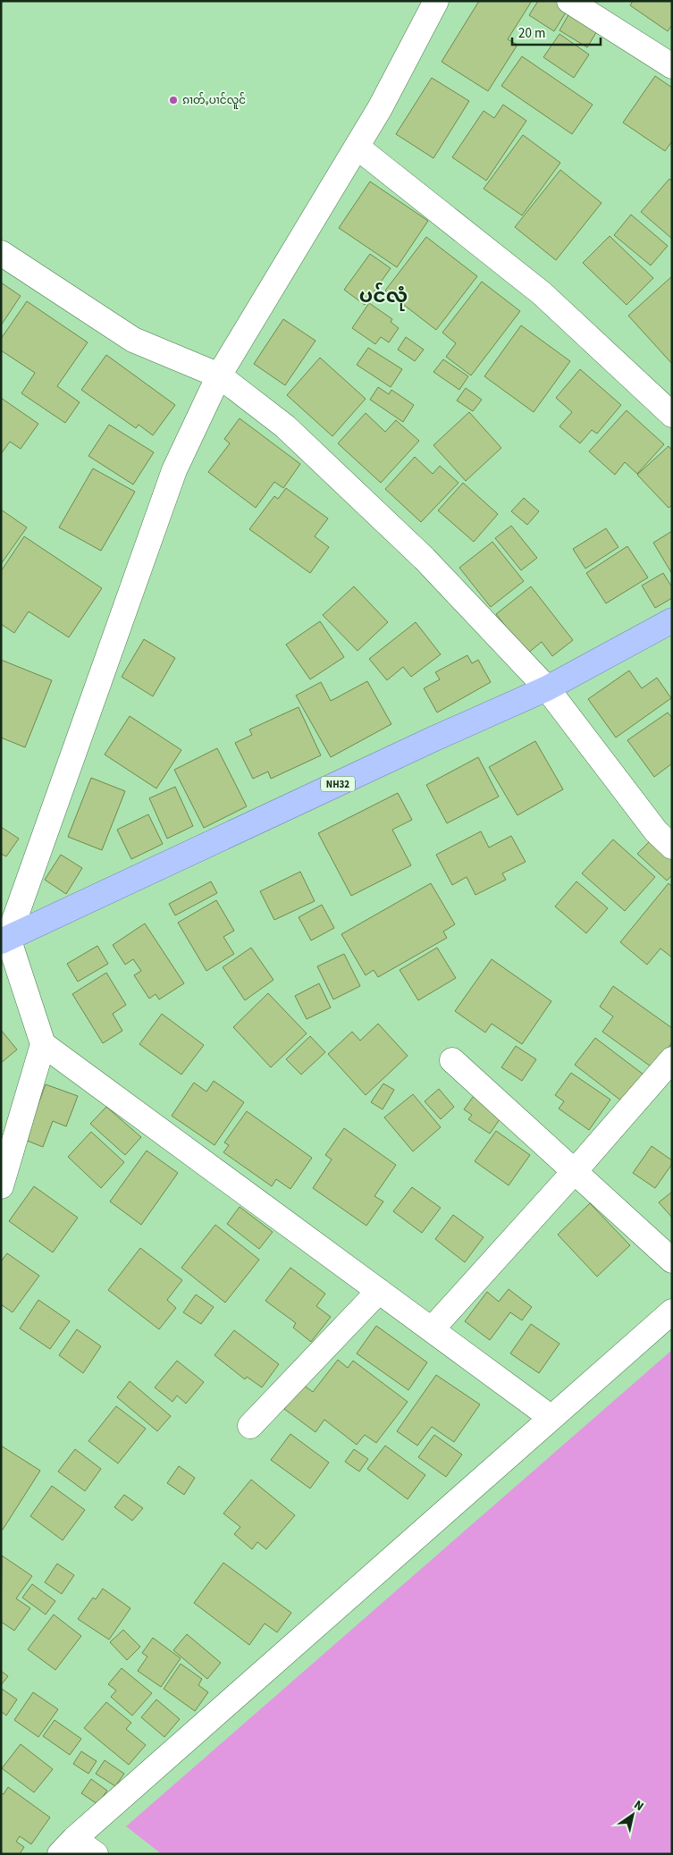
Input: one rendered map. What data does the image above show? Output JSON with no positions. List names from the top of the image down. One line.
{"streets":{"highway":["NH32"]},"districts":["ပင်လုံ"],"places":["ၵၢတ်ႇပၢင်လူင်"],"scale_bar":"20 m","north":"top right"}
